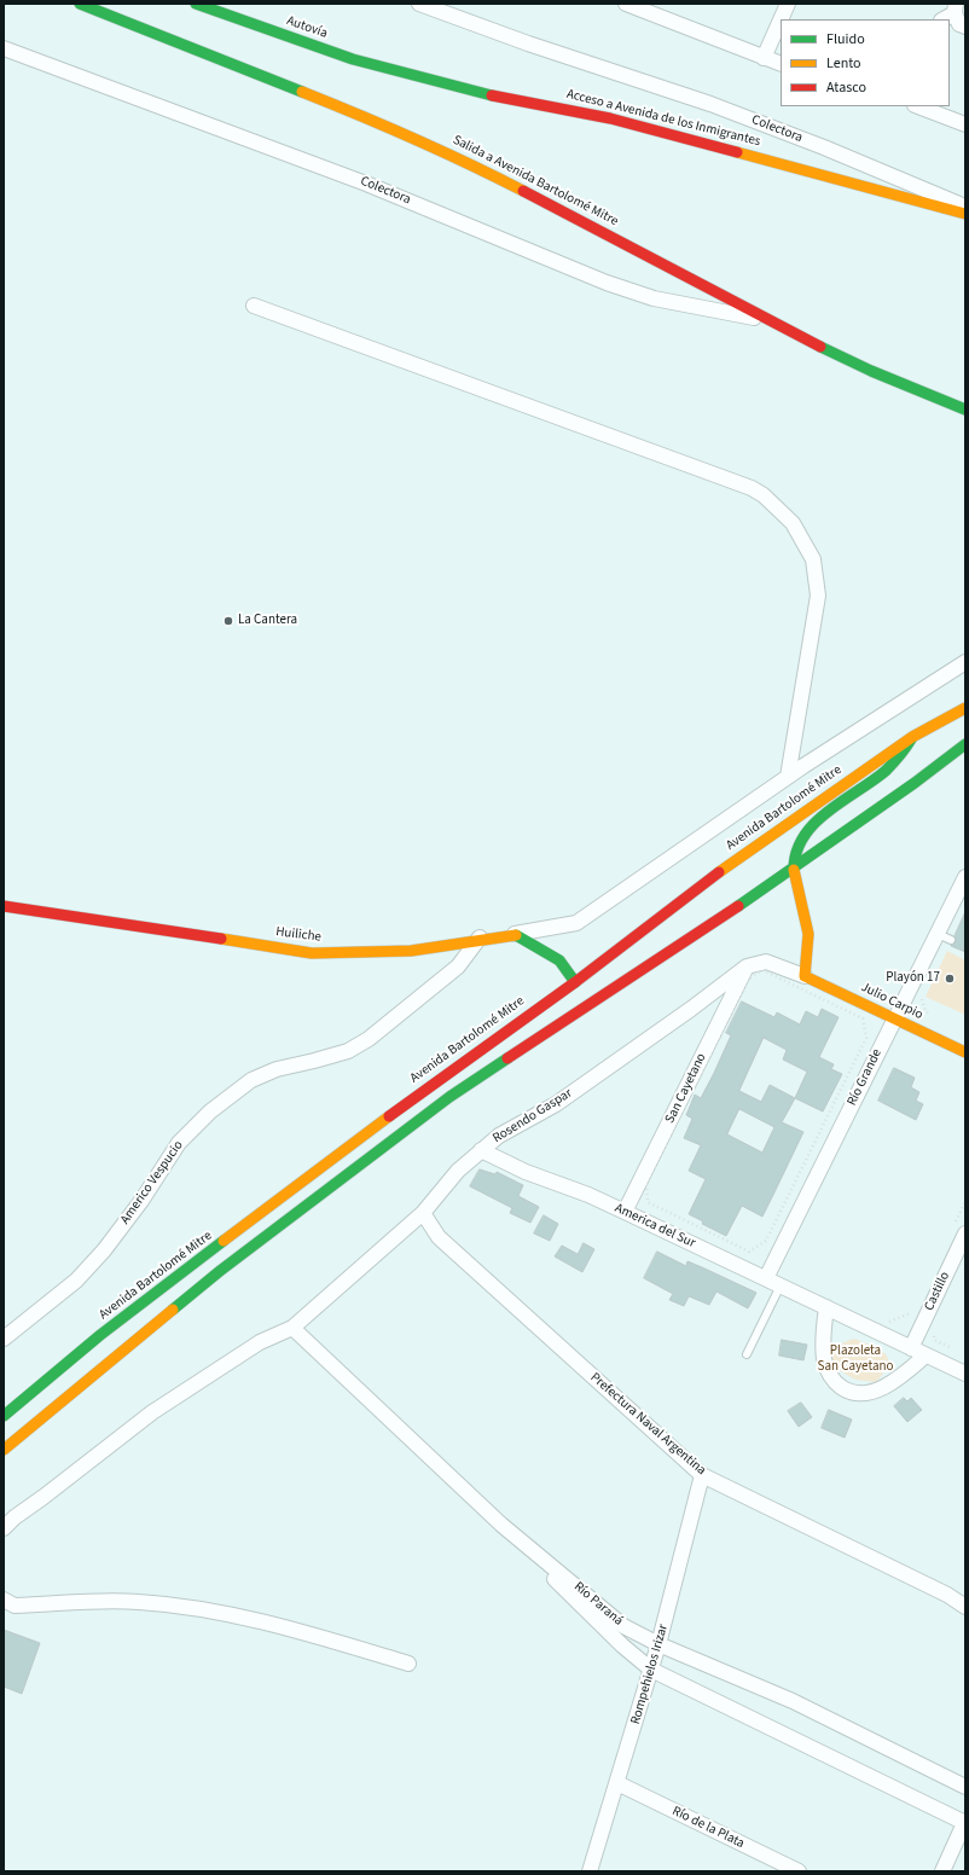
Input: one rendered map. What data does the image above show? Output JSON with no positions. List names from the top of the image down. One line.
{"streets":{"street":["Autovía","Acceso a Avenida de los Inmigrantes","Colectora","Salida a Avenida Bartolomé Mitre","Avenida Bartolomé Mitre","Huiliche","Julio Carpio","Río Grande","San Cayetano","Rosendo Gaspar","Americo Vespucio","America del Sur","Castillo","Prefectura Naval Argentina","Río Paraná","Rompehielos Irizar","Río de la Plata"]},"crossings":[["Autovía","Acceso a Avenida de los Inmigrantes"],["Colectora","Salida a Avenida Bartolomé Mitre"],["Huiliche","Americo Vespucio"],["Julio Carpio","Río Grande"],["Julio Carpio","Rosendo Gaspar"],["Río Grande","America del Sur"],["San Cayetano","Rosendo Gaspar"],["San Cayetano","America del Sur"],["Rosendo Gaspar","America del Sur"],["Rosendo Gaspar","Prefectura Naval Argentina"],["Rosendo Gaspar","Río Paraná"],["America del Sur","Castillo"],["Prefectura Naval Argentina","Rompehielos Irizar"],["Río Paraná","Rompehielos Irizar"],["Rompehielos Irizar","Río de la Plata"]],"parks":["Plazoleta San Cayetano"],"places":["La Cantera","Playón 17"],"legend":["Fluido","Lento","Atasco"]}
